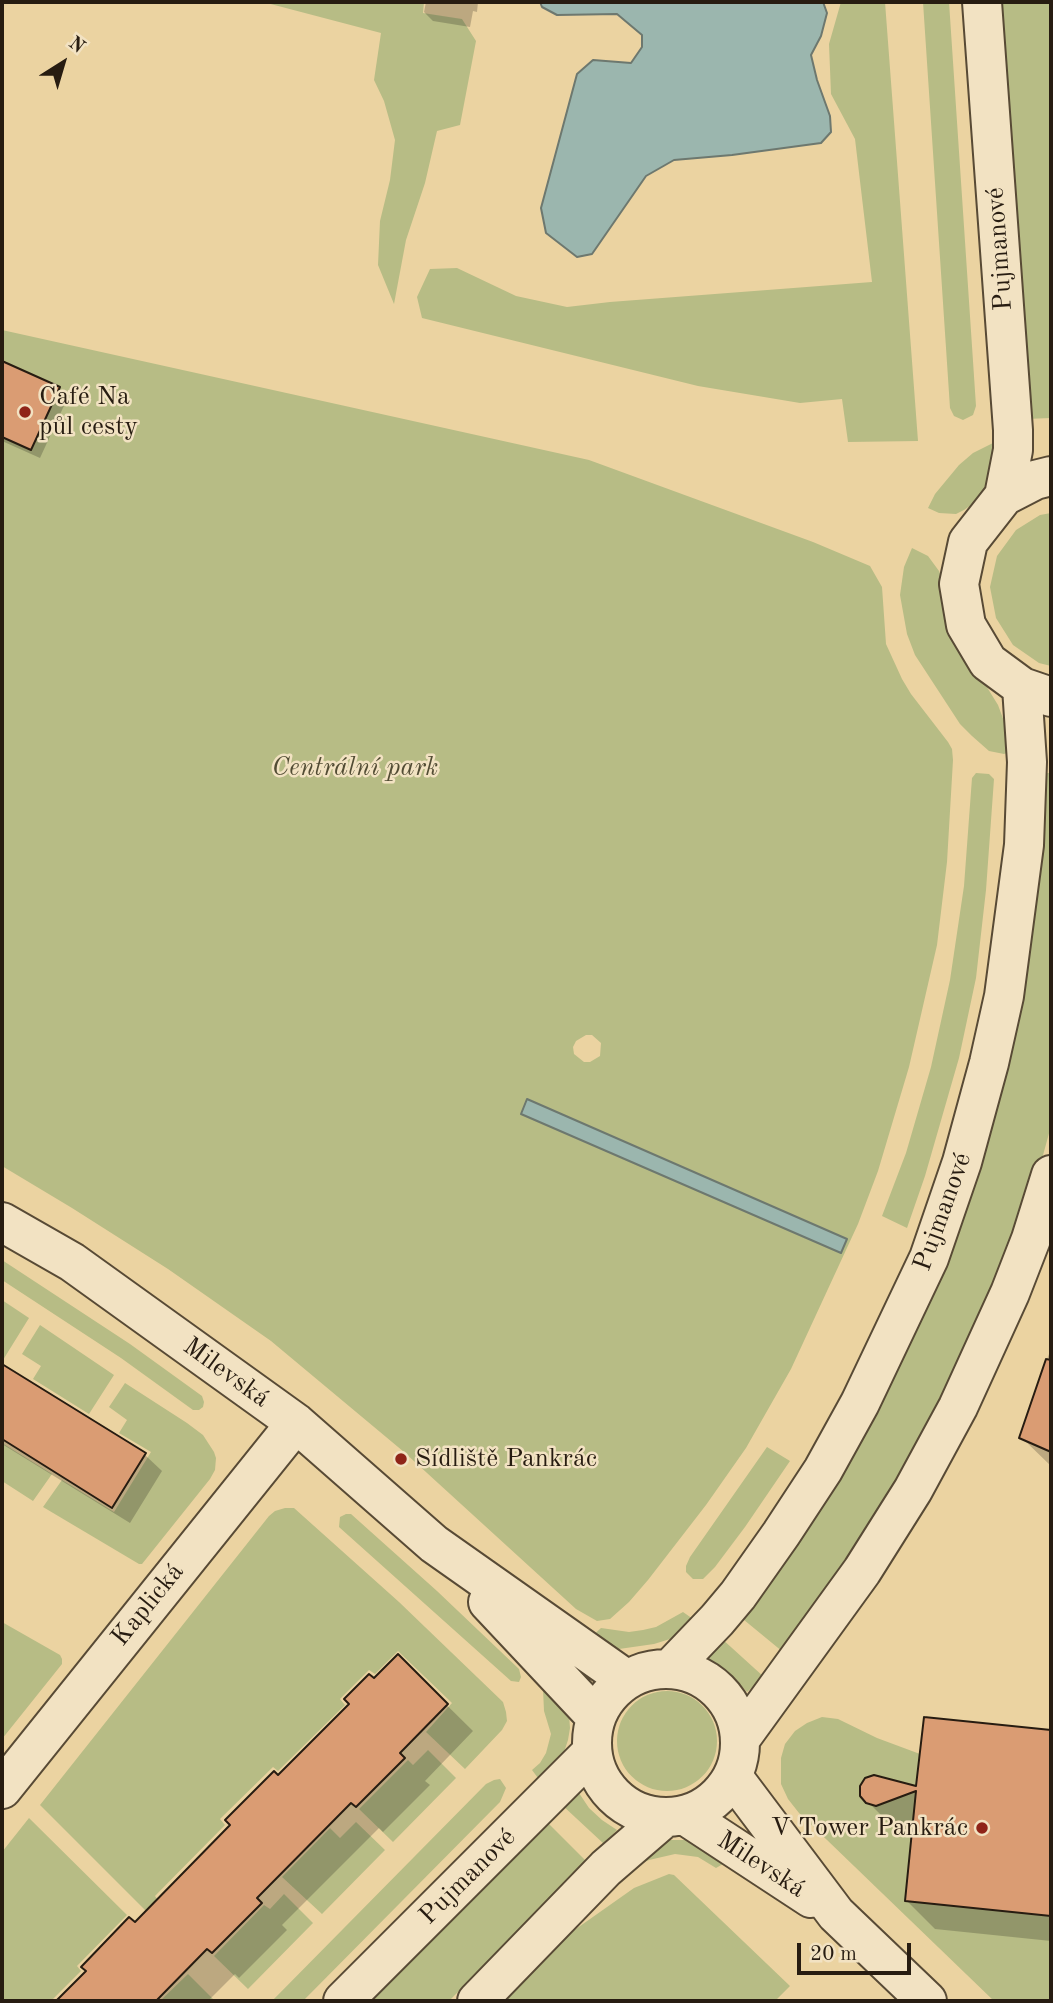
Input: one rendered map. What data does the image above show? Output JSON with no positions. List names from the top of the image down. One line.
{"streets":{"street":["Pujmanové","Milevská","Kaplická"]},"crossings":[["Pujmanové","Milevská"],["Milevská","Kaplická"]],"parks":["Centrální park"],"places":["Café Na půl cesty","Sídliště Pankrác","V Tower Pankrác"],"scale_bar":"20 m","north":"top right"}
